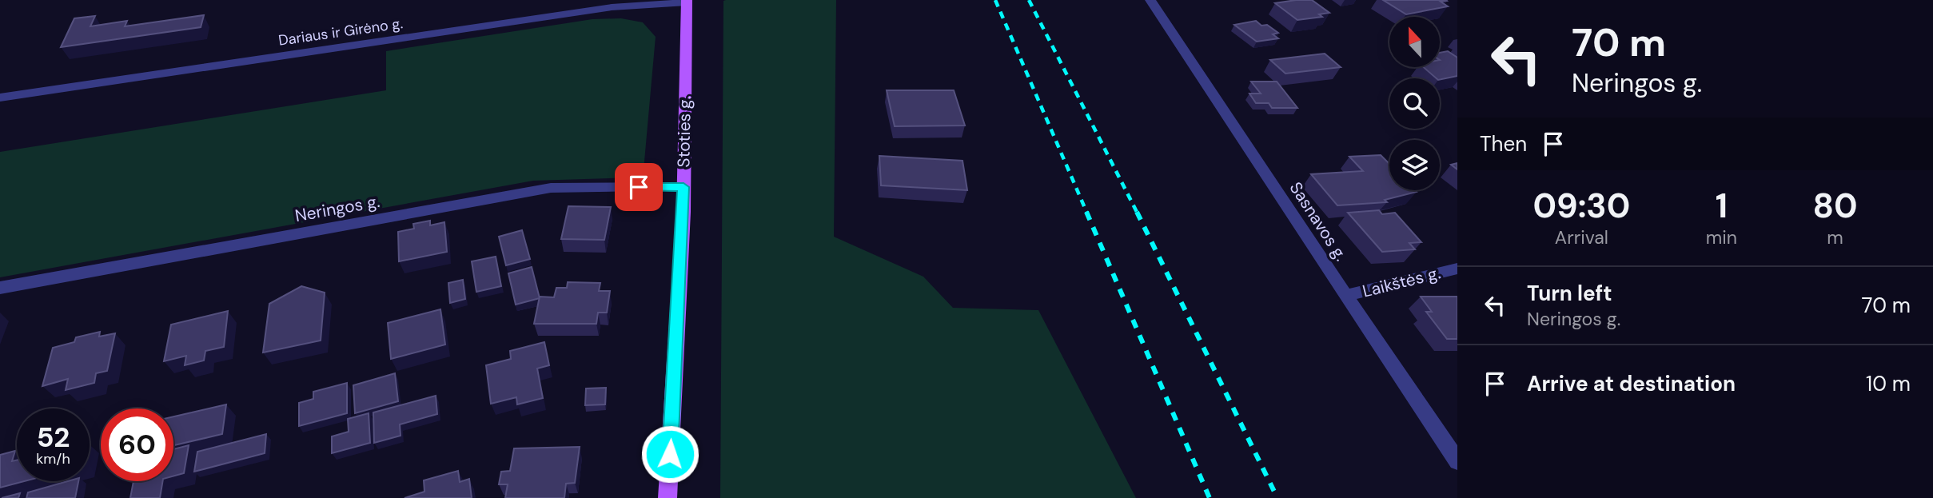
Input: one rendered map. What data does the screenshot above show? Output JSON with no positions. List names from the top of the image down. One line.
{"streets":{"main road":["Stoties g."],"street":["Dariaus ir Girėno g.","Neringos g.","Sasnavos g.","Laikštės g."]},"crossings":[["Dariaus ir Girėno g.","Stoties g."],["Stoties g.","Neringos g."],["Sasnavos g.","Laikštės g."]],"north":"top","page":{"turn":["70 m","Neringos g."],"then":"Then","eta":["09:30","Arrival","1","min","80","m"],"list":[{"name":"Turn left","note":"Neringos g.","value":"70 m"},{"name":"Arrive at destination","value":"10 m"}],"speed":"52 km/h","limit":"60"}}
